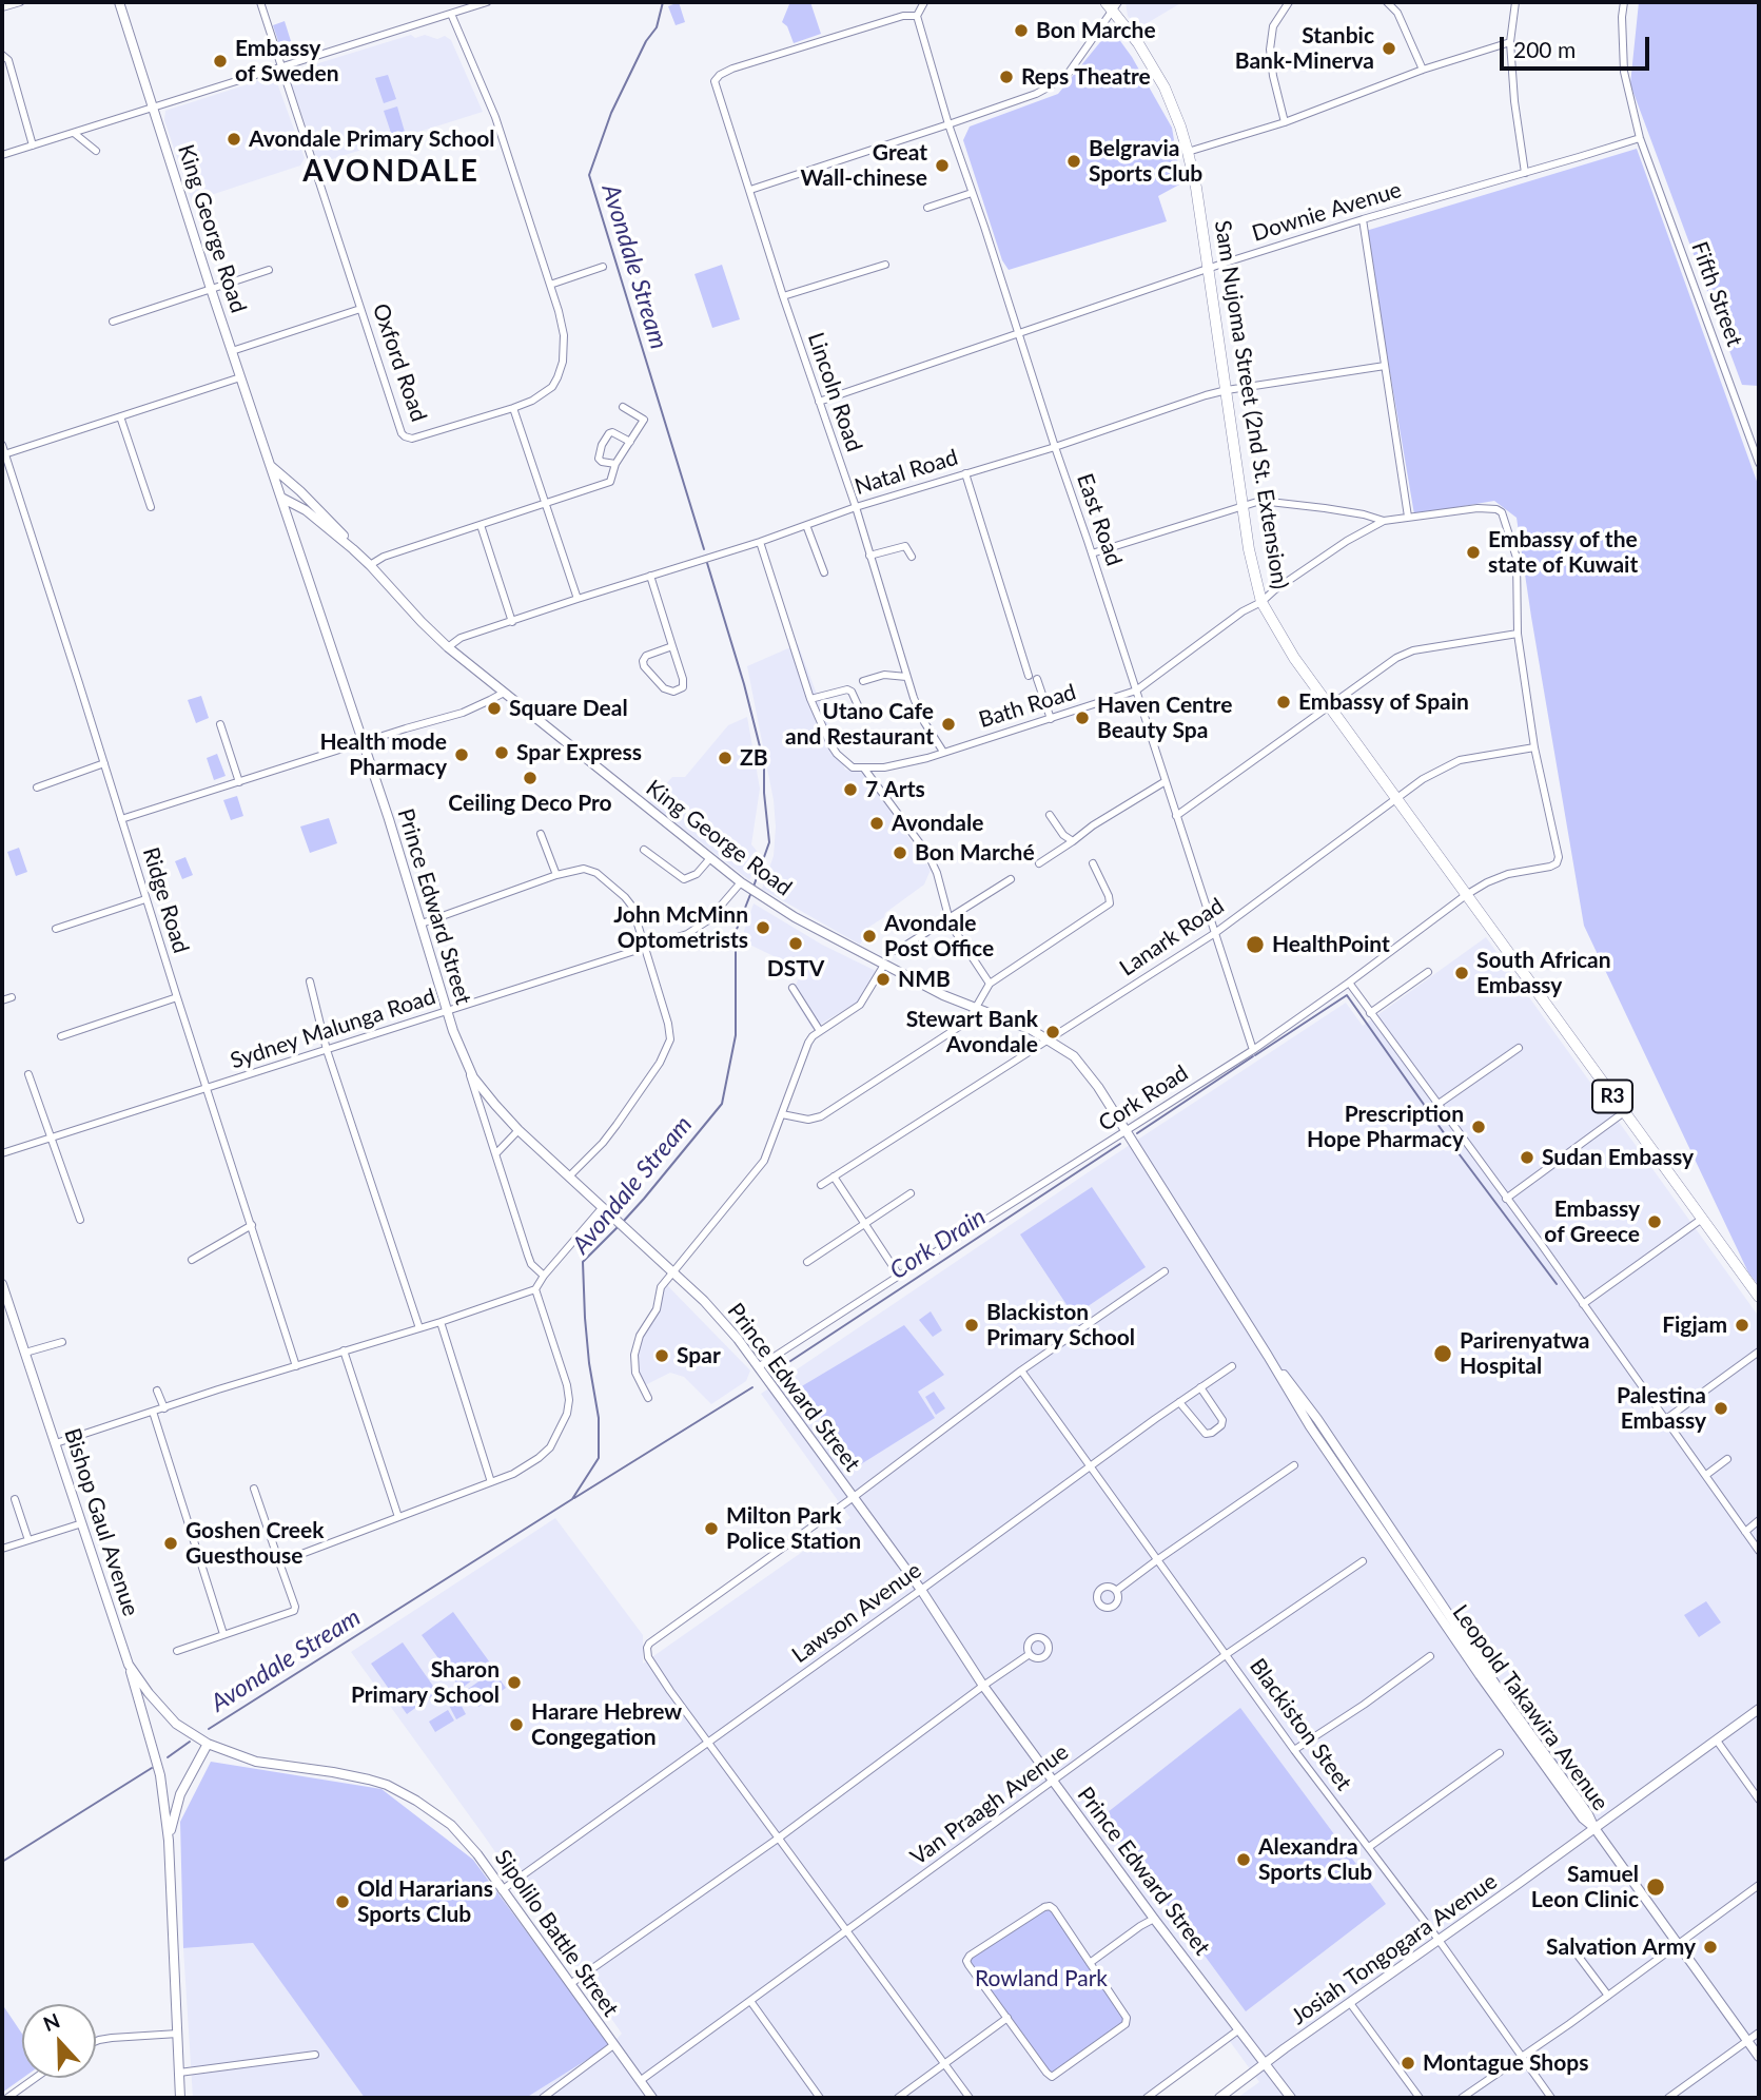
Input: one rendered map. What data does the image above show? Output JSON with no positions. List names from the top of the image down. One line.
{"streets":{"highway":["Sam Nujoma Street (2nd St. Extension)","R3"],"main road":["King George Road","Prince Edward Street","Bishop Gaul Avenue","Leopold Takawira Avenue","Sipolilo Battle Street","Josiah Tongogara Avenue"],"street":["Downie Avenue","Fifth Street","Oxford Road","Lincoln Road","Natal Road","East Road","Bath Road","Ridge Road","Lanark Road","Sydney Malunga Road","Cork Road","Lawson Avenue","Blackiston Steet","Van Praagh Avenue"]},"crossings":[["Downie Avenue","Fifth Street"],["Downie Avenue","Lincoln Road"],["Downie Avenue","Sam Nujoma Street (2nd St. Extension)"],["Downie Avenue","East Road"],["King George Road","Natal Road"],["King George Road","Prince Edward Street"],["King George Road","Lanark Road"],["King George Road","Sydney Malunga Road"],["King George Road","Cork Road"],["King George Road","Leopold Takawira Avenue"],["Lincoln Road","Natal Road"],["Lincoln Road","East Road"],["Lincoln Road","Bath Road"],["Sam Nujoma Street (2nd St. Extension)","Natal Road"],["Sam Nujoma Street (2nd St. Extension)","Bath Road"],["Sam Nujoma Street (2nd St. Extension)","Lanark Road"],["Sam Nujoma Street (2nd St. Extension)","Cork Road"],["Natal Road","East Road"],["East Road","Bath Road"],["East Road","Lanark Road"],["East Road","Cork Road"],["Ridge Road","Sydney Malunga Road"],["Prince Edward Street","Sydney Malunga Road"],["Prince Edward Street","Cork Road"],["Prince Edward Street","Lawson Avenue"],["Prince Edward Street","Van Praagh Avenue"],["Prince Edward Street","Josiah Tongogara Avenue"],["Lanark Road","Cork Road"],["Cork Road","Leopold Takawira Avenue"],["Bishop Gaul Avenue","Sipolilo Battle Street"],["Lawson Avenue","Blackiston Steet"],["Lawson Avenue","Sipolilo Battle Street"],["Leopold Takawira Avenue","Josiah Tongogara Avenue"],["Blackiston Steet","Van Praagh Avenue"],["Blackiston Steet","Josiah Tongogara Avenue"],["Van Praagh Avenue","Sipolilo Battle Street"]],"districts":["AVONDALE"],"water":["Avondale Stream","Cork Drain"],"parks":["Rowland Park"],"places":["Bon Marche","Stanbic Bank-Minerva","Embassy of Sweden","Reps Theatre","Avondale Primary School","Belgravia Sports Club","Great Wall-chinese","Embassy of the state of Kuwait","Embassy of Spain","Square Deal","Haven Centre Beauty Spa","Utano Cafe and Restaurant","Spar Express","Health mode Pharmacy","ZB","Ceiling Deco Pro","7 Arts","Avondale","Bon Marché","John McMinn Optometrists","Avondale Post Office","DSTV","HealthPoint","South African Embassy","NMB","Stewart Bank Avondale","Prescription Hope Pharmacy","Sudan Embassy","Embassy of Greece","Blackiston Primary School","Figjam","Parirenyatwa Hospital","Spar","Palestina Embassy","Milton Park Police Station","Goshen Creek Guesthouse","Sharon Primary School","Harare Hebrew Congegation","Alexandra Sports Club","Samuel Leon Clinic","Old Hararians Sports Club","Salvation Army","Montague Shops"],"scale_bar":"200 m","north":"top"}
